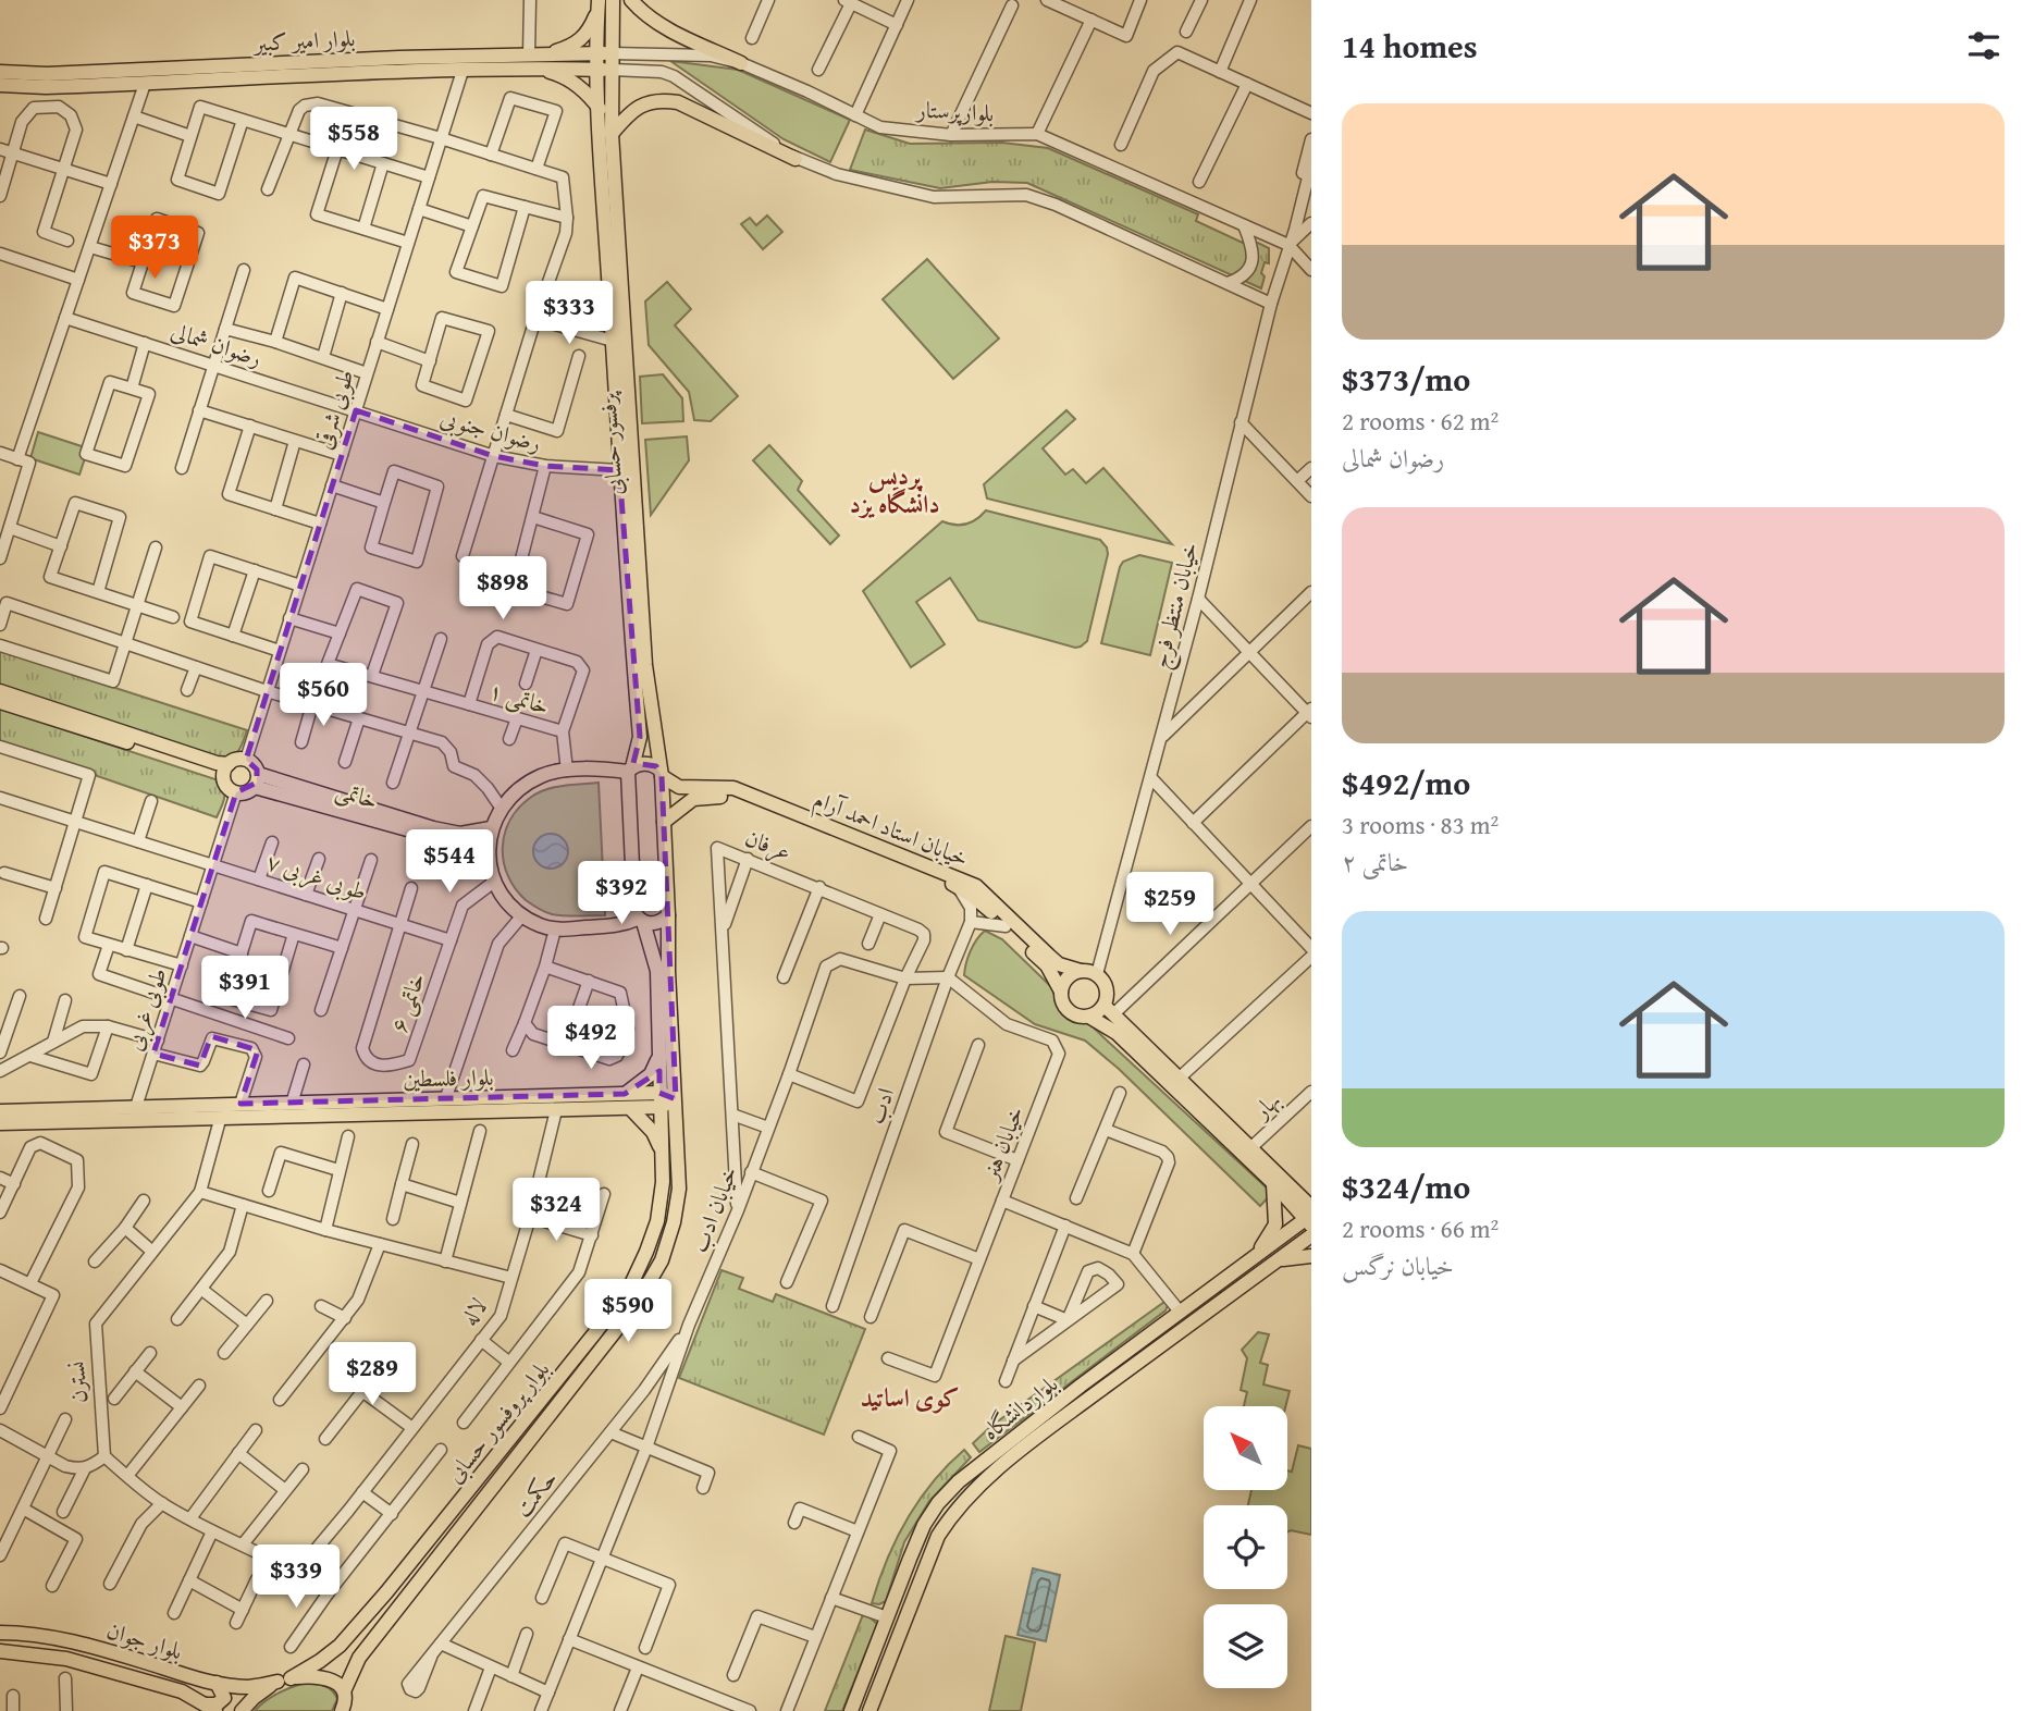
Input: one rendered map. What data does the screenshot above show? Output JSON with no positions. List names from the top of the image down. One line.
{"streets":{"main road":["بلوار امیر کبیر","پرفسور حسابی","خاتمی","خیابان استاد احمد آرام","بلوار فلسطین","بلواردانشگاه","بلوار پروفسور حسابی","بلوار جوان"],"street":["بلوارپرستار","رضوان شمالی","طوبی شرقی","رضوان جنوبی","خیابان منتظر فرج","خاتمی ۱","عرفان","طوبی غربی ۷","خاتمی ۶","طوبی غربی","بهار","ادب","خیابان هنر","خیابان ادب","لاله","نسترن","حکمت"]},"crossings":[["بلوار امیر کبیر","بلوارپرستار"],["بلوار امیر کبیر","طوبی شرقی"],["بلوار امیر کبیر","پرفسور حسابی"],["بلوارپرستار","خیابان منتظر فرج"],["رضوان شمالی","طوبی شرقی"],["رضوان شمالی","رضوان جنوبی"],["طوبی شرقی","رضوان جنوبی"],["طوبی شرقی","خاتمی"],["طوبی شرقی","طوبی غربی"],["رضوان جنوبی","پرفسور حسابی"],["پرفسور حسابی","بلوار پروفسور حسابی"],["خیابان منتظر فرج","خیابان استاد احمد آرام"],["خاتمی","طوبی غربی"],["عرفان","خیابان ادب"],["طوبی غربی ۷","خاتمی ۶"],["طوبی غربی ۷","طوبی غربی"],["طوبی غربی","بلوار فلسطین"],["بلوار فلسطین","لاله"],["بلوار فلسطین","نسترن"],["بلوار فلسطین","بلوار پروفسور حسابی"],["ادب","خیابان هنر"],["ادب","خیابان ادب"],["خیابان هنر","خیابان ادب"],["خیابان ادب","حکمت"],["بلوار پروفسور حسابی","بلوار جوان"]],"districts":["پردیس دانشگاه یزد","کوی اساتید"],"north":"top left","page":{"heading":"14 homes","list":[{"name":"$373/mo","note":"2 rooms · 62 m² · رضوان شمالی"},{"name":"$492/mo","note":"3 rooms · 83 m² · خاتمی ۲"},{"name":"$324/mo","note":"2 rooms · 66 m² · خیابان نرگس"}],"price":["$558","$373","$333","$898","$560","$544","$392","$259","$391","$492","$324","$590","$289","$339"]}}
